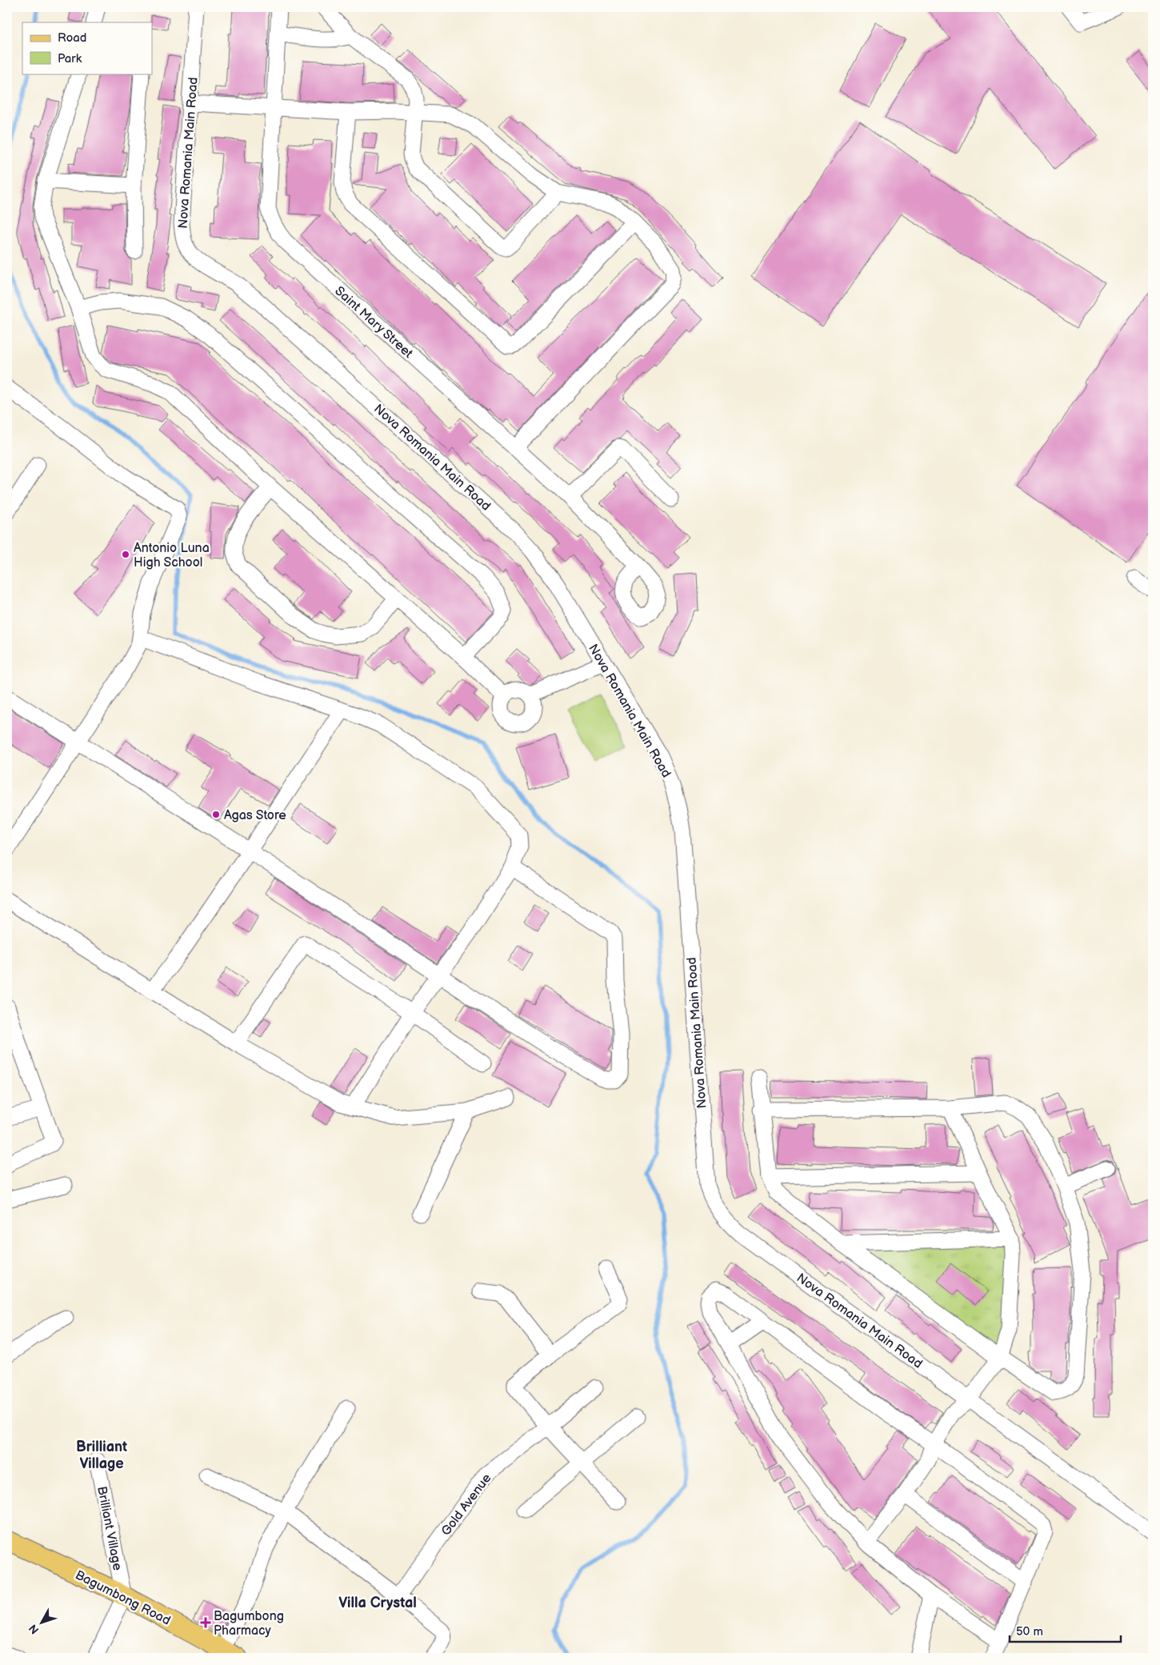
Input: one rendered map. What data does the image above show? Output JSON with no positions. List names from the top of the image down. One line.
{"streets":{"main road":["Bagumbong Road"],"street":["Nova Romania Main Road","Saint Mary Street","Gold Avenue","Brilliant Village"]},"crossings":[["Brilliant Village","Bagumbong Road"]],"districts":["Brilliant Village","Villa Crystal"],"places":{"other":["Antonio Luna High School","Agas Store"],"health":["Bagumbong Pharmacy"]},"legend":["Road","Park"],"scale_bar":"50 m","north":"bottom left"}
